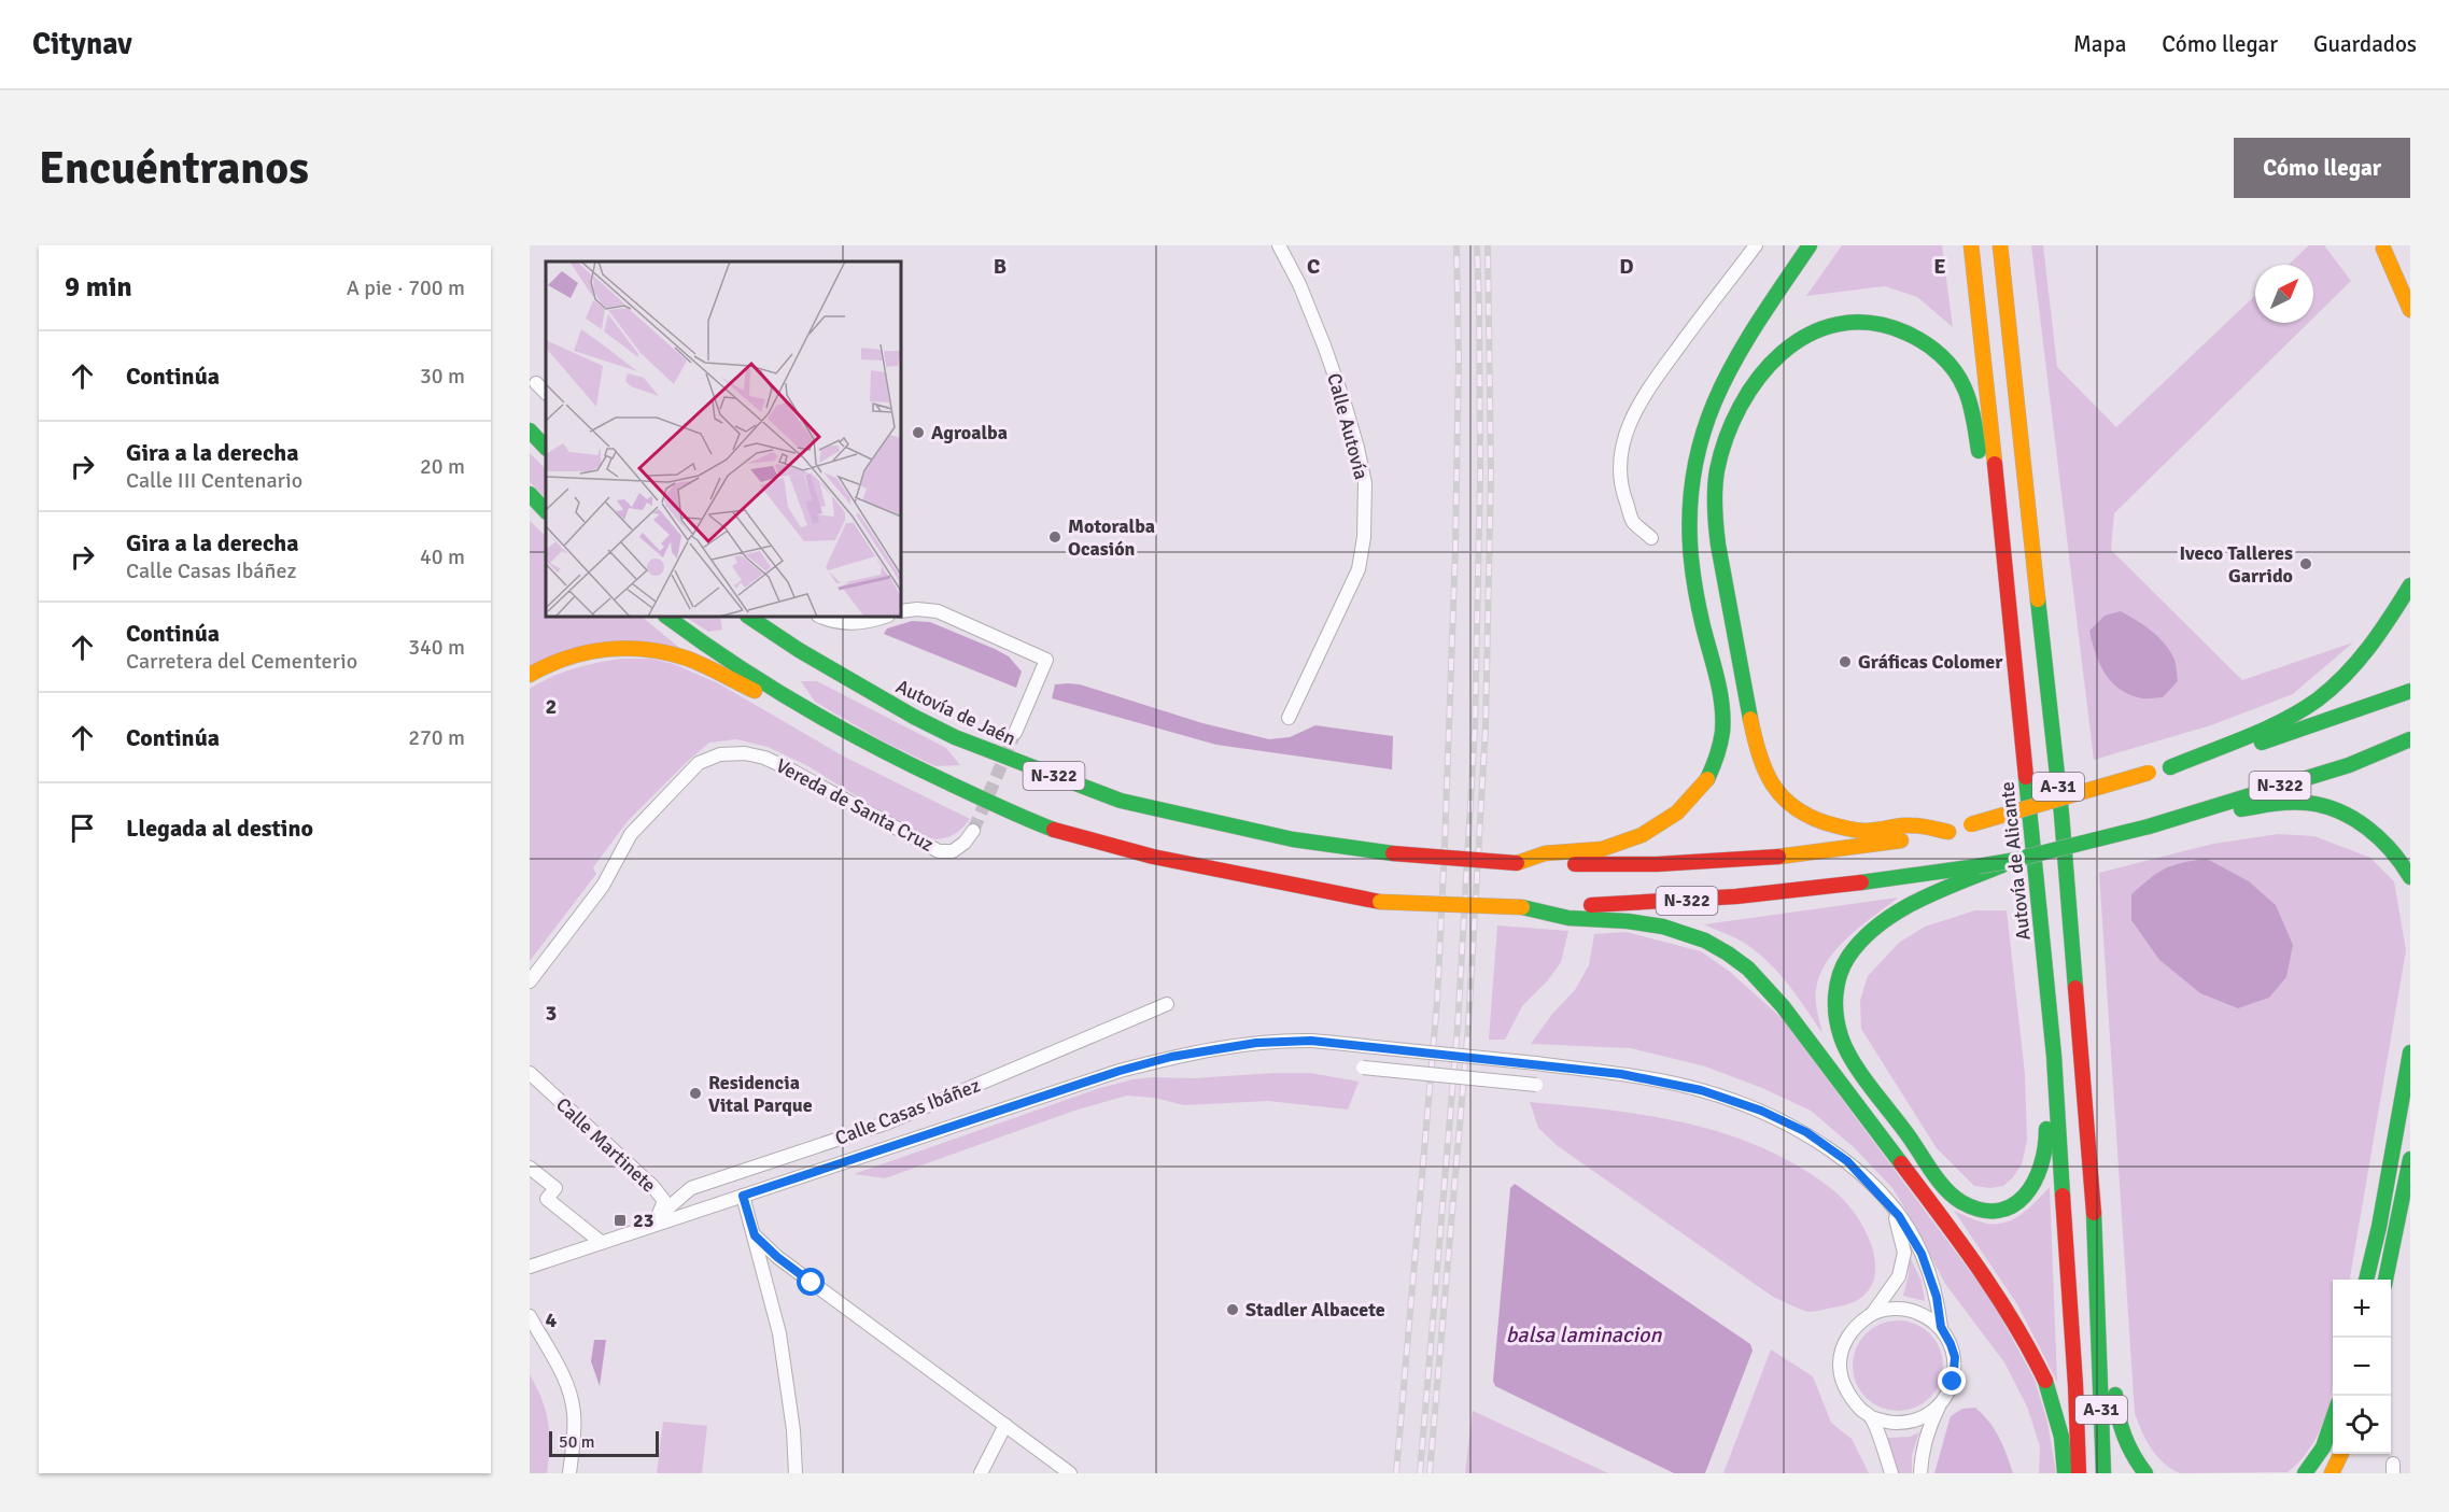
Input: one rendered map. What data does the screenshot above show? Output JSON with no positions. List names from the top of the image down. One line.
{"streets":{"highway":["Autovía de Jaén","N-322","A-31","Autovía de Alicante"],"street":["Calle Autovía","Vereda de Santa Cruz","Calle Casas Ibáñez","Calle Martinete"]},"crossings":[["Autovía de Jaén","N-322"],["Calle Casas Ibáñez","Calle Martinete"]],"water":["balsa laminacion"],"places":{"other":["Agroalba","Motoralba Ocasión","Iveco Talleres Garrido","Gráficas Colomer","Residencia Vital Parque","Stadler Albacete"],"transit":["23"]},"scale_bar":"50 m","north":"top right","page":{"header":"Citynav","nav":["Mapa","Cómo llegar","Guardados"],"buttons":"Cómo llegar","title":"Encuéntranos","heading":["9 min","A pie · 700 m"],"list":[["Continúa","30 m"],["Gira a la derecha","Calle III Centenario","20 m"],["Gira a la derecha","Calle Casas Ibáñez","40 m"],["Continúa","Carretera del Cementerio","340 m"],["Continúa","270 m"],"Llegada al destino"],"map_buttons":["+","−"],"scale":"50 m"},"grid":{"columns":["B","C","D","E"],"rows":["2","3","4"]}}
